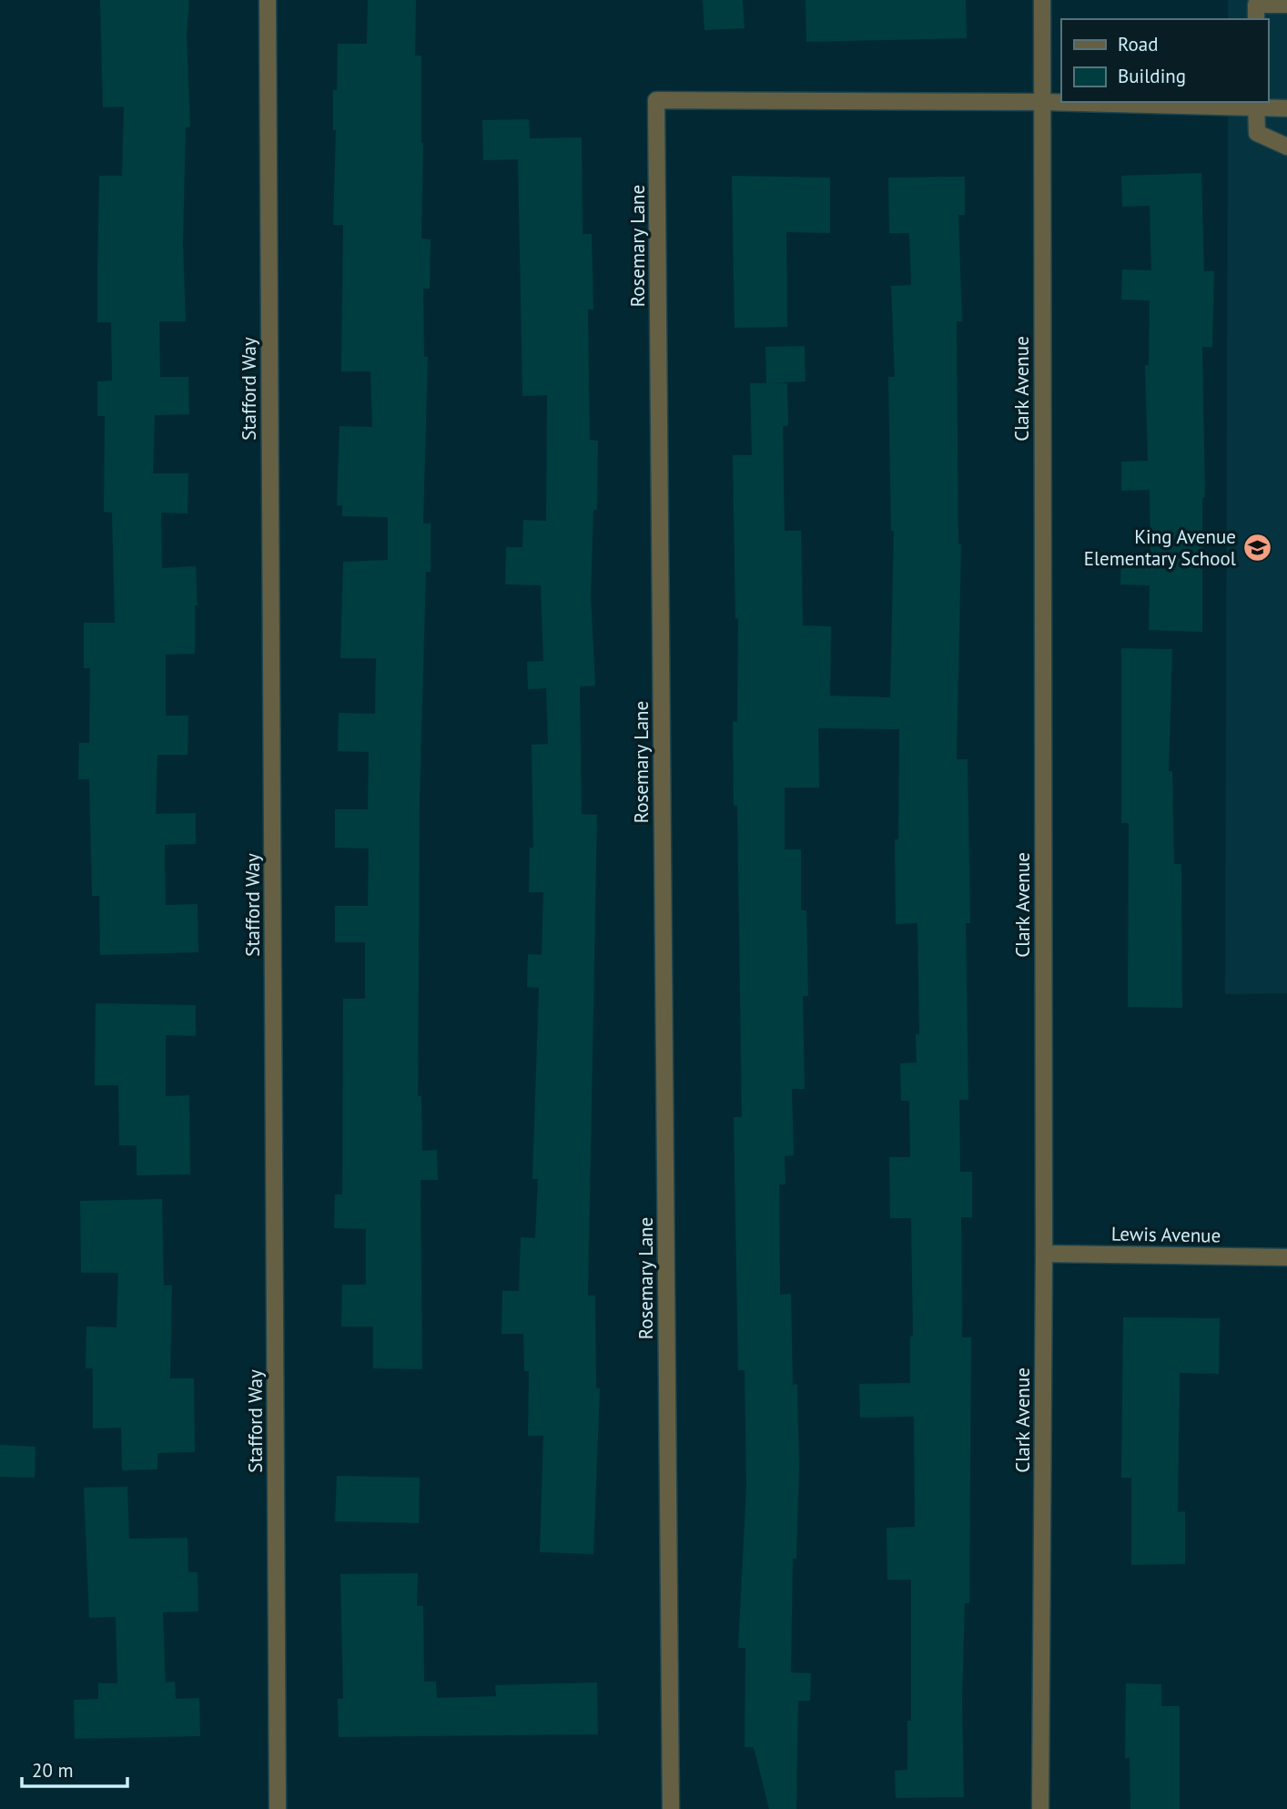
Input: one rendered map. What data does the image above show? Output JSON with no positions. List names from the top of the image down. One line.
{"streets":{"street":["Rosemary Lane","Stafford Way","Clark Avenue","Lewis Avenue"]},"crossings":[["Rosemary Lane","Clark Avenue"],["Clark Avenue","Lewis Avenue"]],"places":{"school or university":["King Avenue Elementary School"]},"legend":["Road","Building"],"scale_bar":"20 m"}
